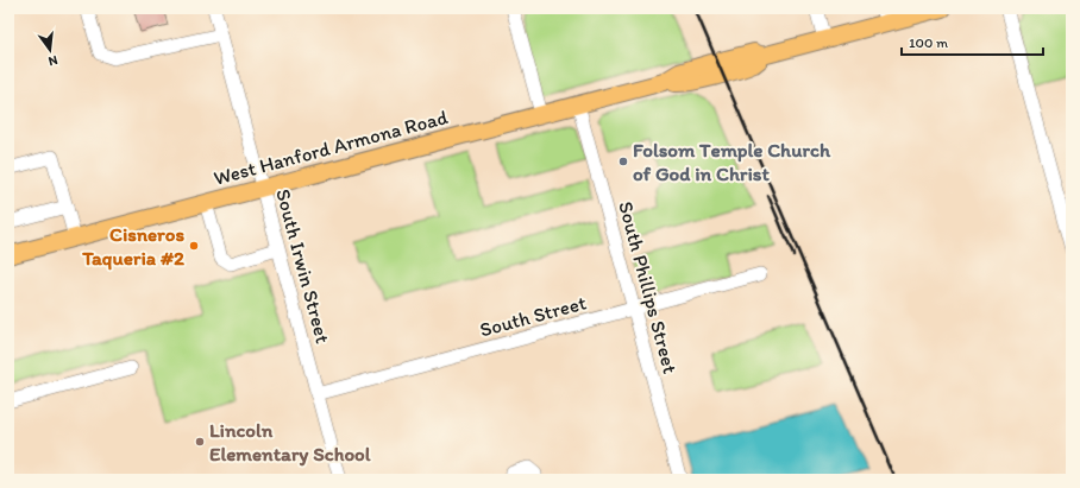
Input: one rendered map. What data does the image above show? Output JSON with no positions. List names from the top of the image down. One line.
{"streets":{"main road":["West Hanford Armona Road"],"street":["South Irwin Street","South Phillips Street","South Street"]},"crossings":[["West Hanford Armona Road","South Irwin Street"],["West Hanford Armona Road","South Phillips Street"],["South Irwin Street","South Street"],["South Phillips Street","South Street"]],"places":["Folsom Temple Church of God in Christ","Cisneros Taqueria #2","Lincoln Elementary School"],"scale_bar":"100 m","north":"bottom"}
